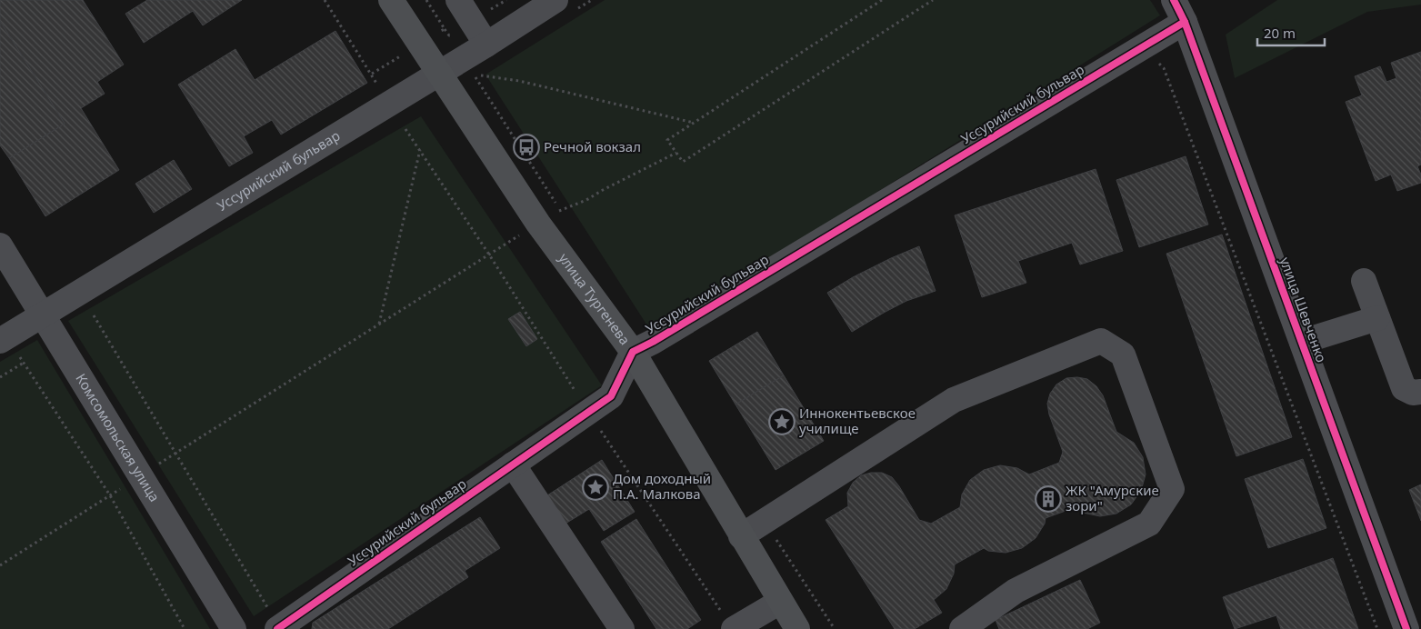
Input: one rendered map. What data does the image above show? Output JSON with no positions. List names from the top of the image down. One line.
{"streets":{"main road":["улица Тургенева"],"street":["Уссурийский бульвар","улица Шевченко","Комсомольская улица"]},"crossings":[["Уссурийский бульвар","улица Тургенева"],["Уссурийский бульвар","улица Шевченко"],["Уссурийский бульвар","Комсомольская улица"]],"places":{"bus stop":["Речной вокзал"],"place":["Иннокентьевское училище","Дом доходный П.А. Малкова"],"building":["ЖК \"Амурские зори\""]},"scale_bar":"20 m"}
